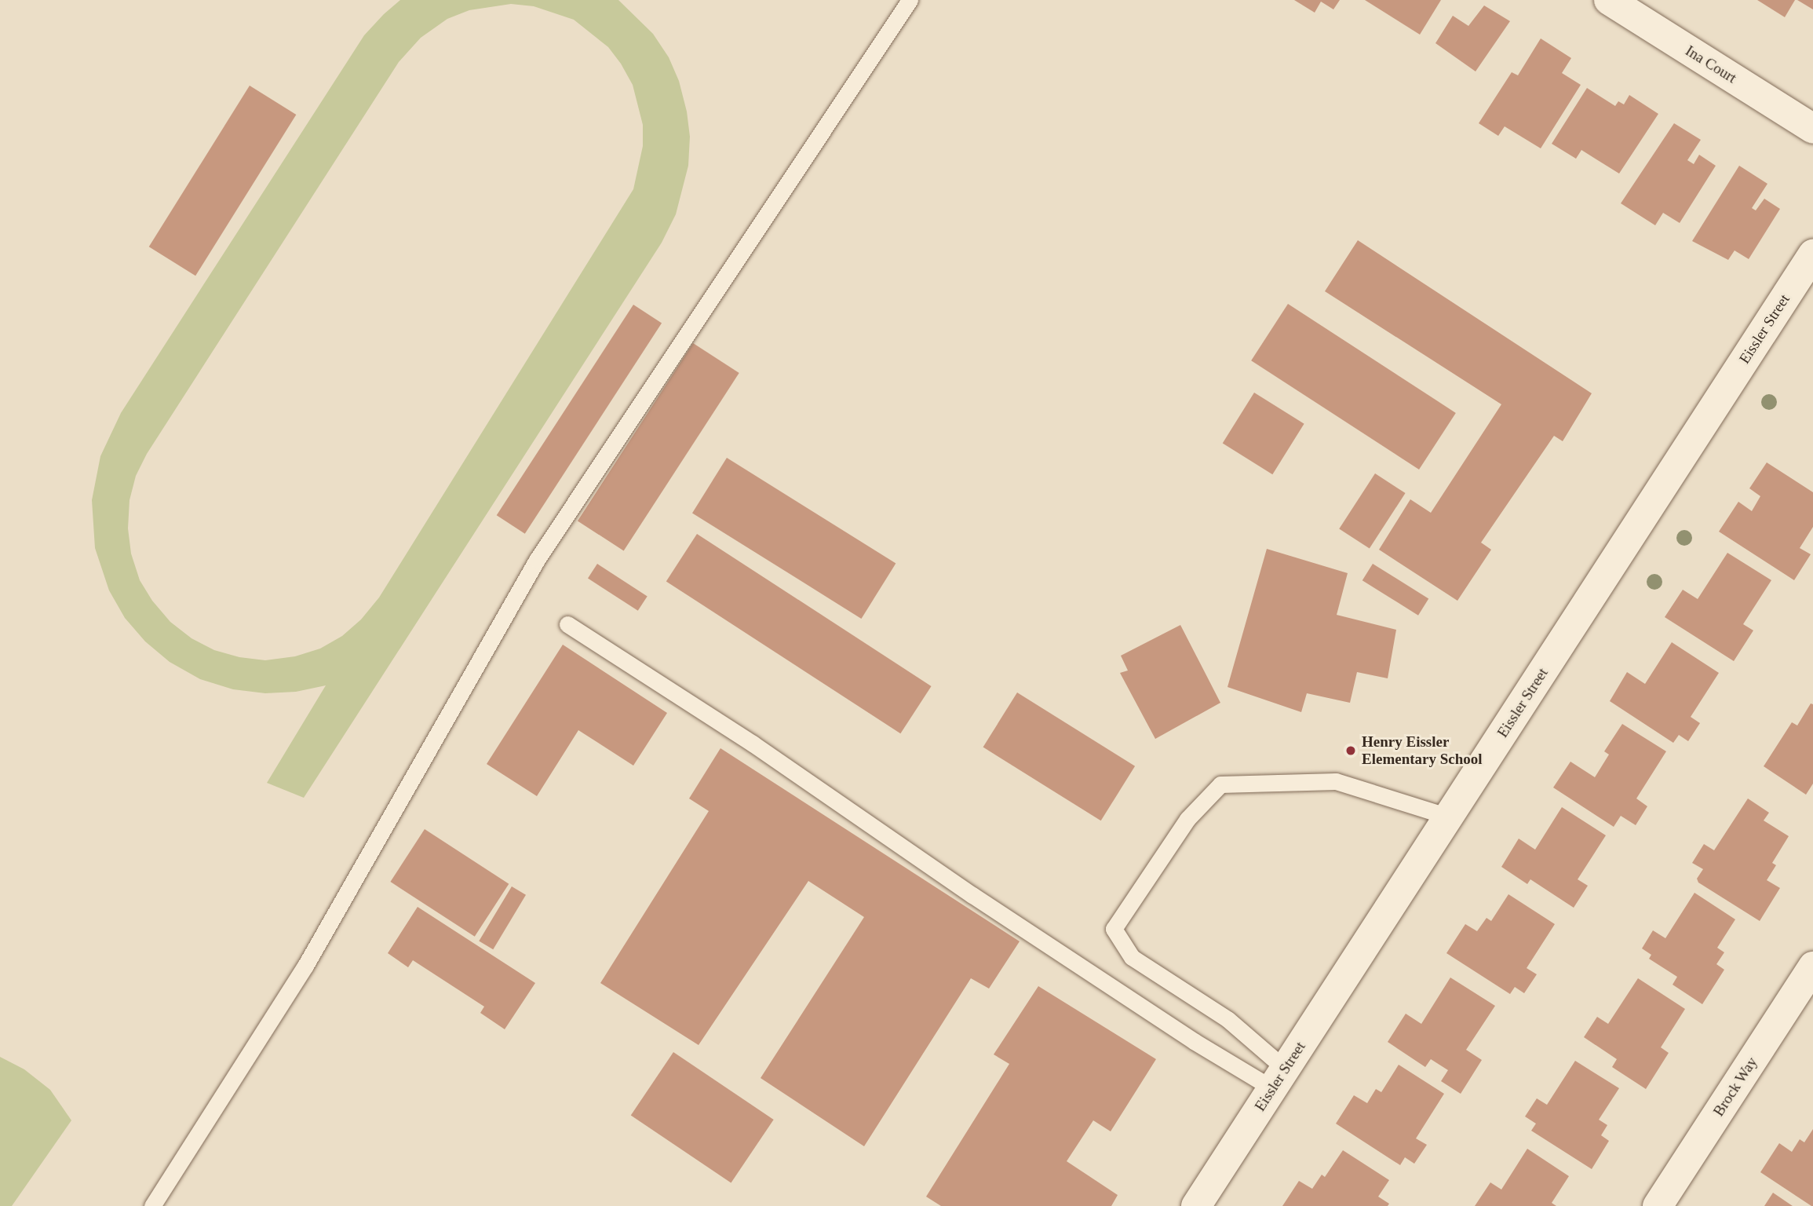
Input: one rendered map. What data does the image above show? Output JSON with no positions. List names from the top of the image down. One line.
{"streets":{"street":["Ina Court","Eissler Street","Brock Way"]},"places":["Henry Eissler Elementary School"]}
